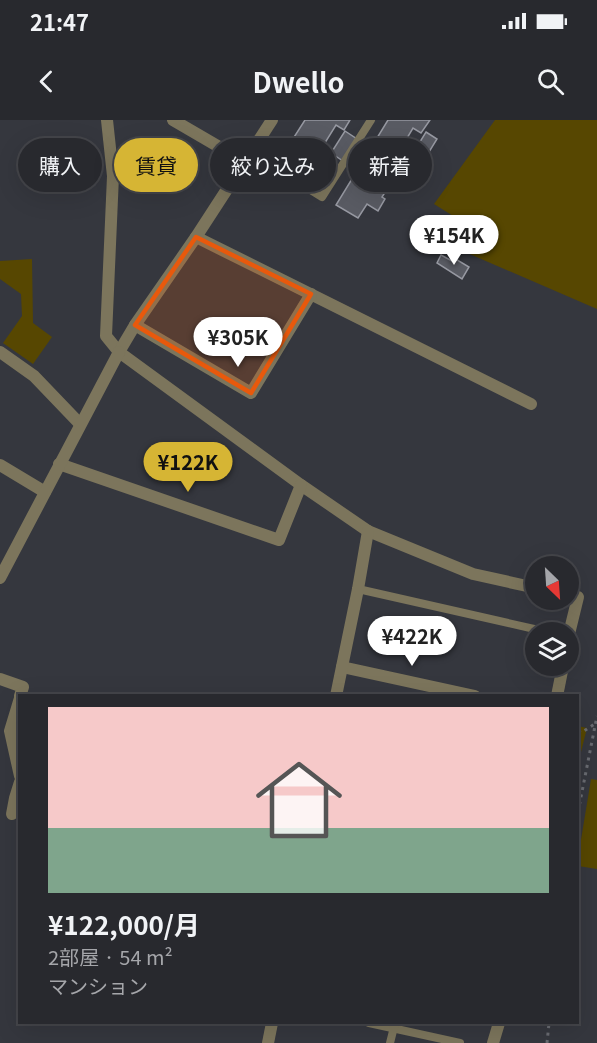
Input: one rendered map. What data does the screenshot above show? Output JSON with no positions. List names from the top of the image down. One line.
{"north":"bottom right","page":{"status":"21:47","header":"Dwello","chip":["購入","賃貸","絞り込み","新着"],"price":["¥154K","¥305K","¥122K","¥422K"],"list":[{"name":"¥122,000/月","note":"2部屋 · 54 m² · マンション"}]}}
